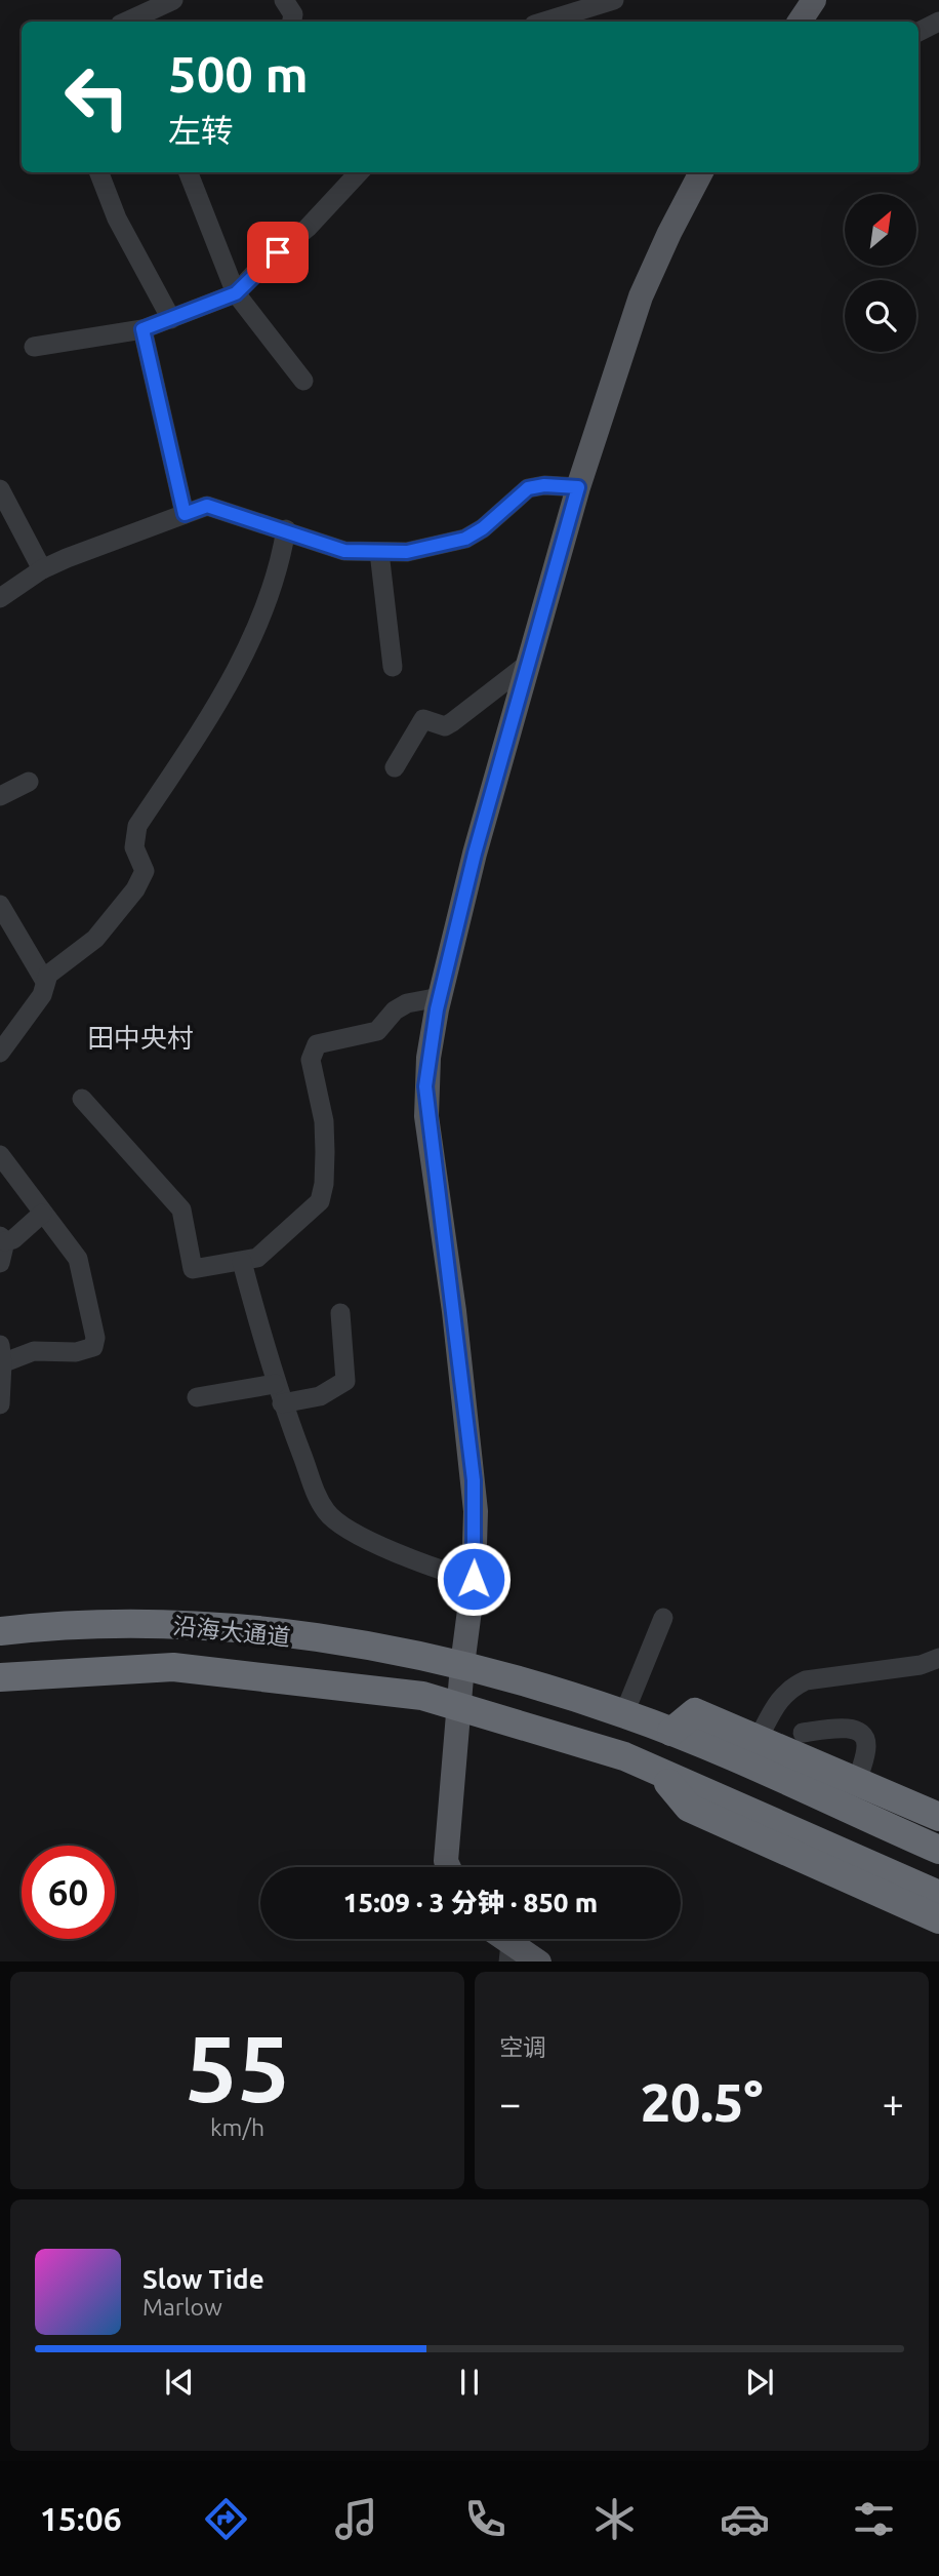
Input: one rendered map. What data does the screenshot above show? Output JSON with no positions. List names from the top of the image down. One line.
{"streets":{"highway":["沿海大通道"]},"districts":["田中央村"],"north":"top right","page":{"turn":["500 m","左转"],"limit":"60","trip":"15:09 · 3 分钟 · 850 m","tile":[["55","km/h"],"空调"],"heat":["−","20.5°","+"],"song":["Slow Tide","Marlow"],"tabs":"15:06"}}
